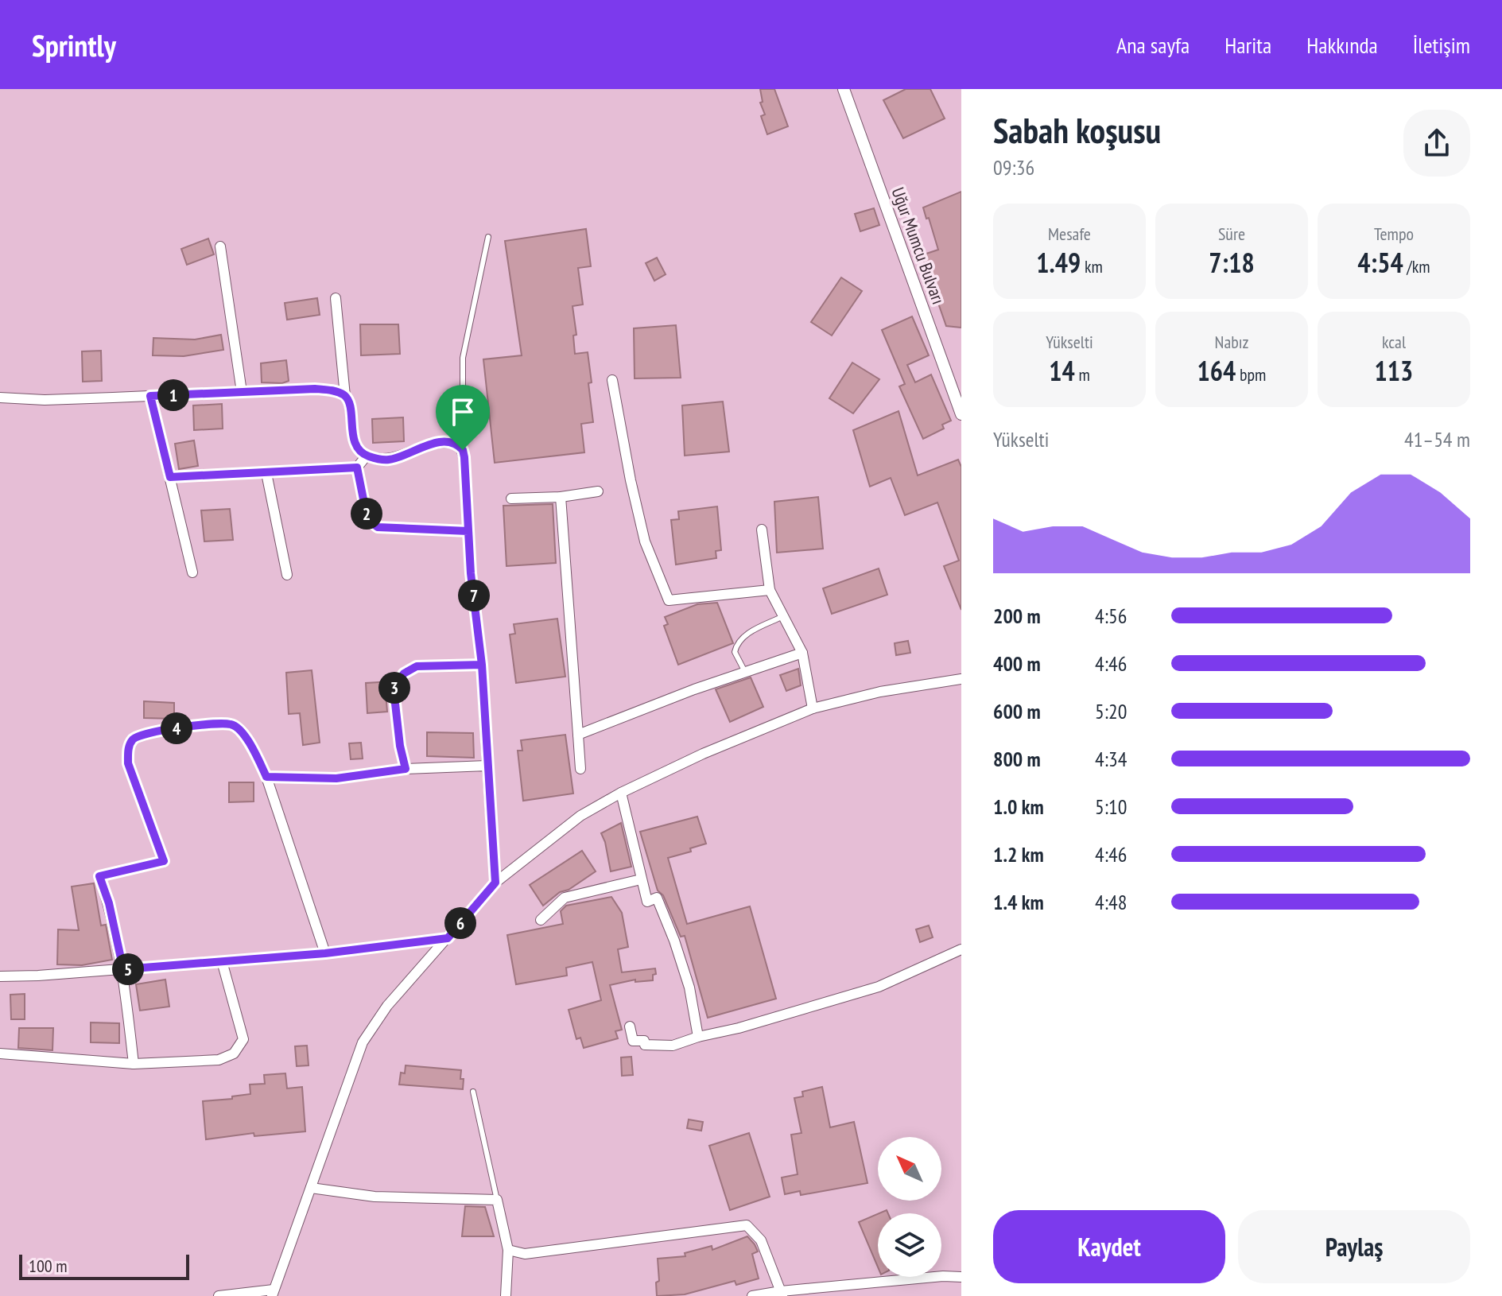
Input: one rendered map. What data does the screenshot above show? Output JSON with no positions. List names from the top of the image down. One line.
{"streets":{"street":["Uğur Mumcu Bulvarı"]},"scale_bar":"100 m","north":"top left","page":{"header":"Sprintly","nav":["Ana sayfa","Harita","Hakkında","İletişim"],"heading":["Sabah koşusu","09:36"],"stats":[["Mesafe","1.49 km"],["Süre","7:18"],["Tempo","4:54 /km"],["Yükselti","14 m"],["Nabız","164 bpm"],["kcal","113"]],"pins":["1","2","7","3","4","6","5"],"chart":["Yükselti","41–54 m"],"list":[{"name":"200 m","note":"4:56"},{"name":"400 m","note":"4:46"},{"name":"600 m","note":"5:20"},{"name":"800 m","note":"4:34"},{"name":"1.0 km","note":"5:10"},{"name":"1.2 km","note":"4:46"},{"name":"1.4 km","note":"4:48"}],"buttons":["Kaydet","Paylaş"],"scale":"100 m"}}
